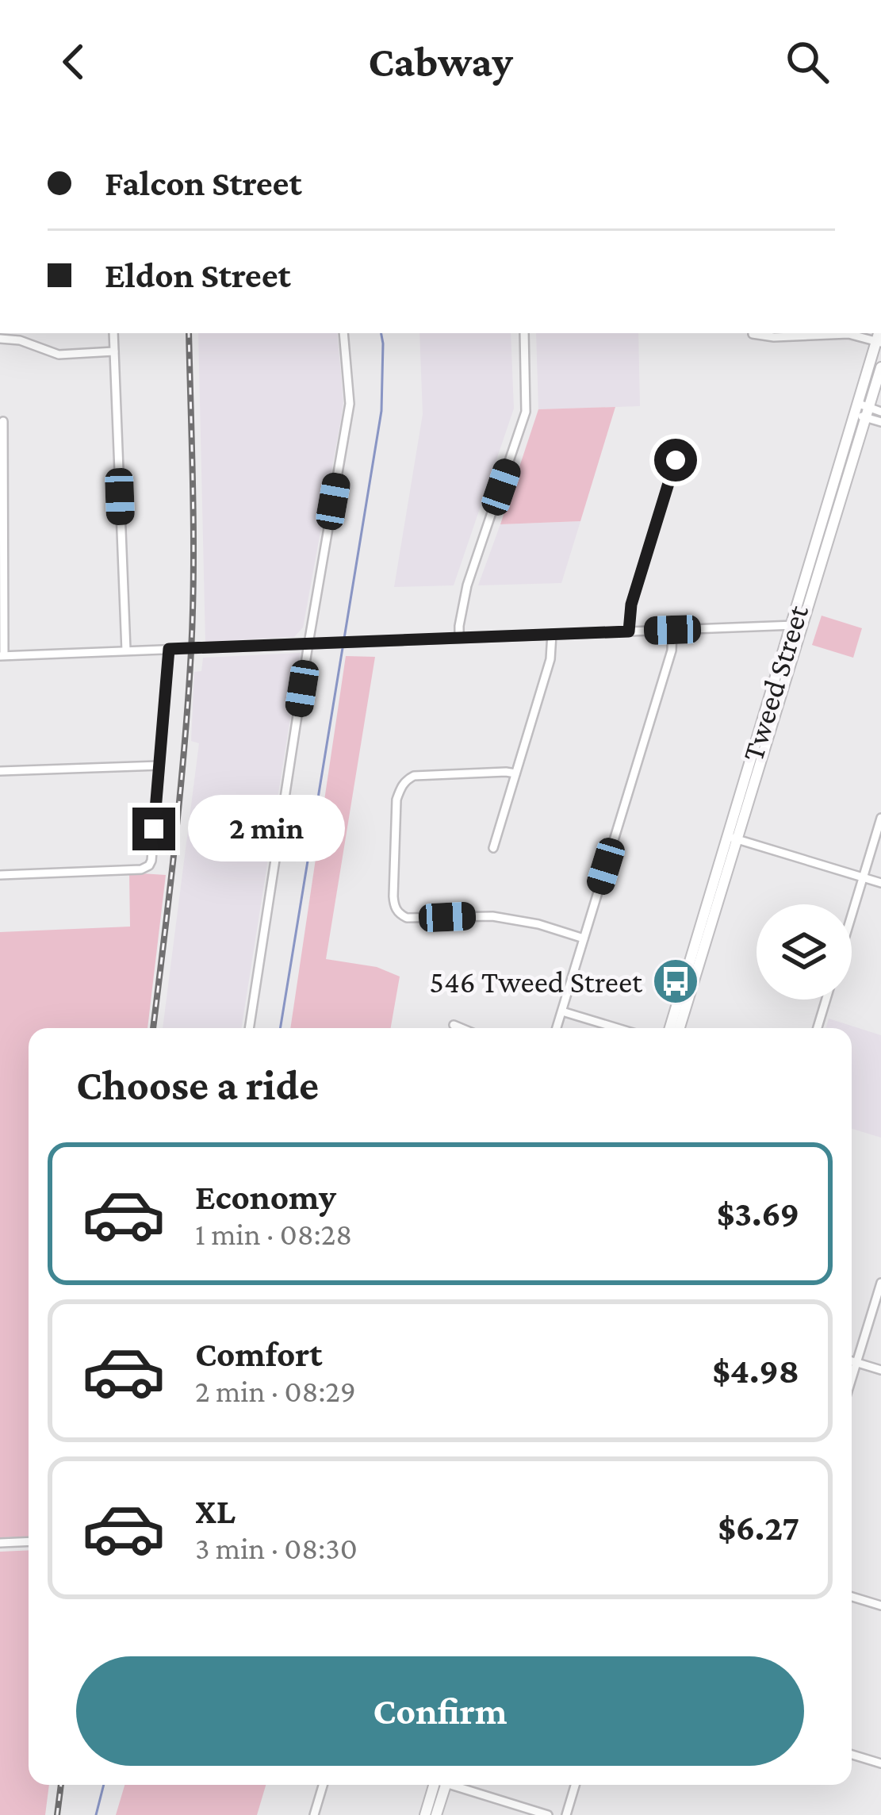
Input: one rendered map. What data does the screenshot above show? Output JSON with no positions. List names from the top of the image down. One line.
{"streets":{"main road":["Tweed Street"]},"places":{"bus stop":["546 Tweed Street"]},"page":{"header":"Cabway","banner":["Falcon Street","Eldon Street"],"bubble":"2 min","heading":"Choose a ride","list":[{"name":"Economy","note":"1 min · 08:28","value":"$3.69"},{"name":"Comfort","note":"2 min · 08:29","value":"$4.98"},{"name":"XL","note":"3 min · 08:30","value":"$6.27"}],"buttons":"Confirm"}}
